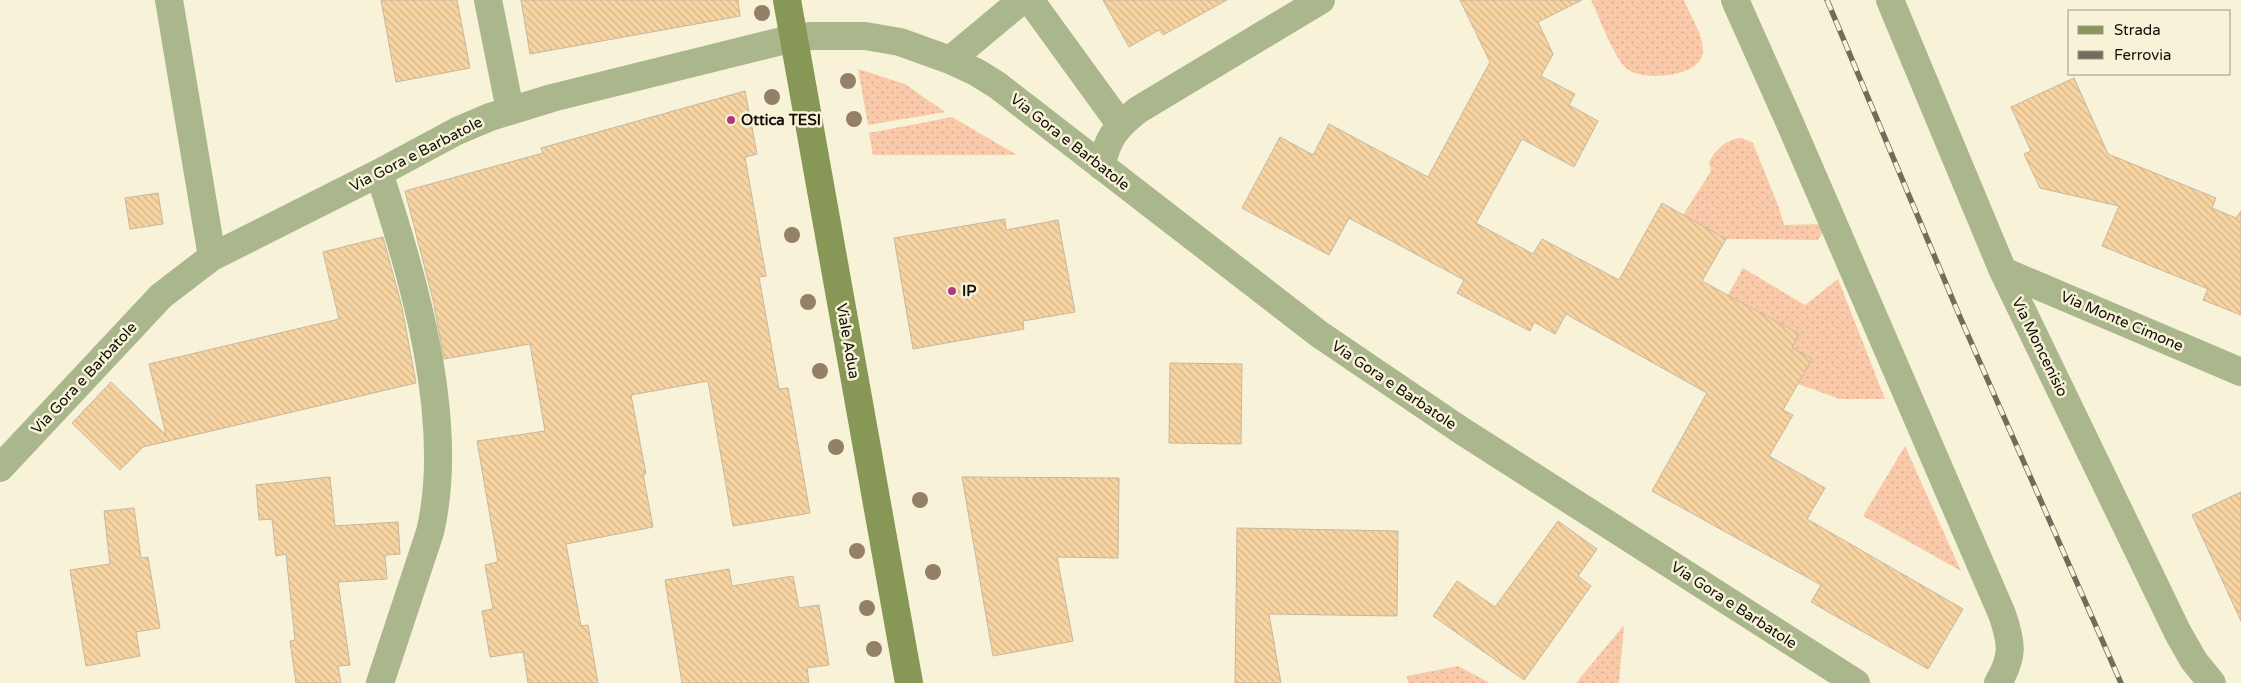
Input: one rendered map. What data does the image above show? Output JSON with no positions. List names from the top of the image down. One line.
{"streets":{"main road":["Viale Adua"],"street":["Via Gora e Barbatole","Via Monte Cimone","Via Moncenisio"]},"crossings":[["Via Gora e Barbatole","Viale Adua"],["Via Monte Cimone","Via Moncenisio"]],"places":["Ottica TESI","IP"],"legend":["Strada","Ferrovia"]}
